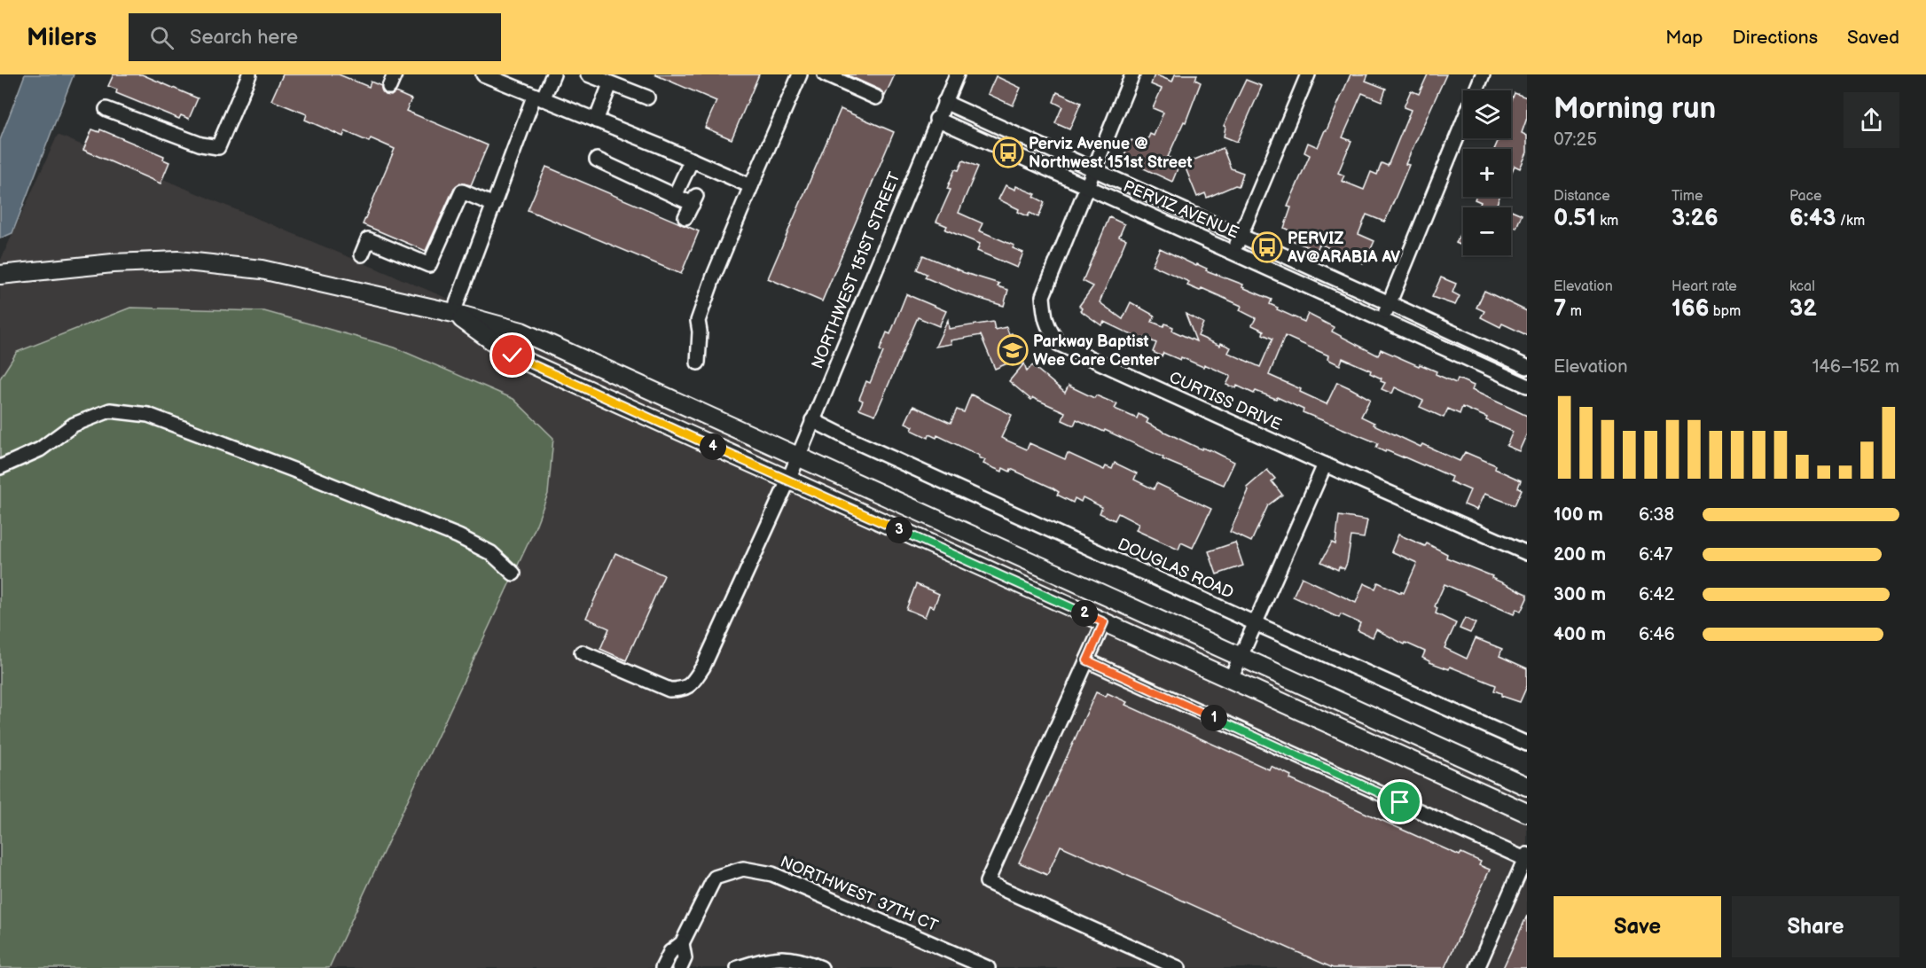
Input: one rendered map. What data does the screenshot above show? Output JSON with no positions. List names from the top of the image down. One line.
{"streets":{"street":["PERVIZ AVENUE","NORTHWEST 151ST STREET","CURTISS DRIVE","DOUGLAS ROAD","NORTHWEST 37TH CT"]},"crossings":[["PERVIZ AVENUE","NORTHWEST 151ST STREET"],["PERVIZ AVENUE","CURTISS DRIVE"],["NORTHWEST 151ST STREET","DOUGLAS ROAD"]],"places":{"bus stop":["Perviz Avenue @ Northwest 151st Street","PERVIZ AV@ARABIA AV"],"school or university":["Parkway Baptist Wee Care Center"]},"page":{"header":"Milers","search":"Search here","nav":["Map","Directions","Saved"],"heading":["Morning run","07:25"],"map_buttons":["+","−"],"stats":[["Distance","0.51 km"],["Time","3:26"],["Pace","6:43 /km"],["Elevation","7 m"],["Heart rate","166 bpm"],["kcal","32"]],"chart":["Elevation","146–152 m"],"pins":["4","3","2","1"],"list":[{"name":"100 m","note":"6:38"},{"name":"200 m","note":"6:47"},{"name":"300 m","note":"6:42"},{"name":"400 m","note":"6:46"}],"buttons":["Save","Share"]}}
